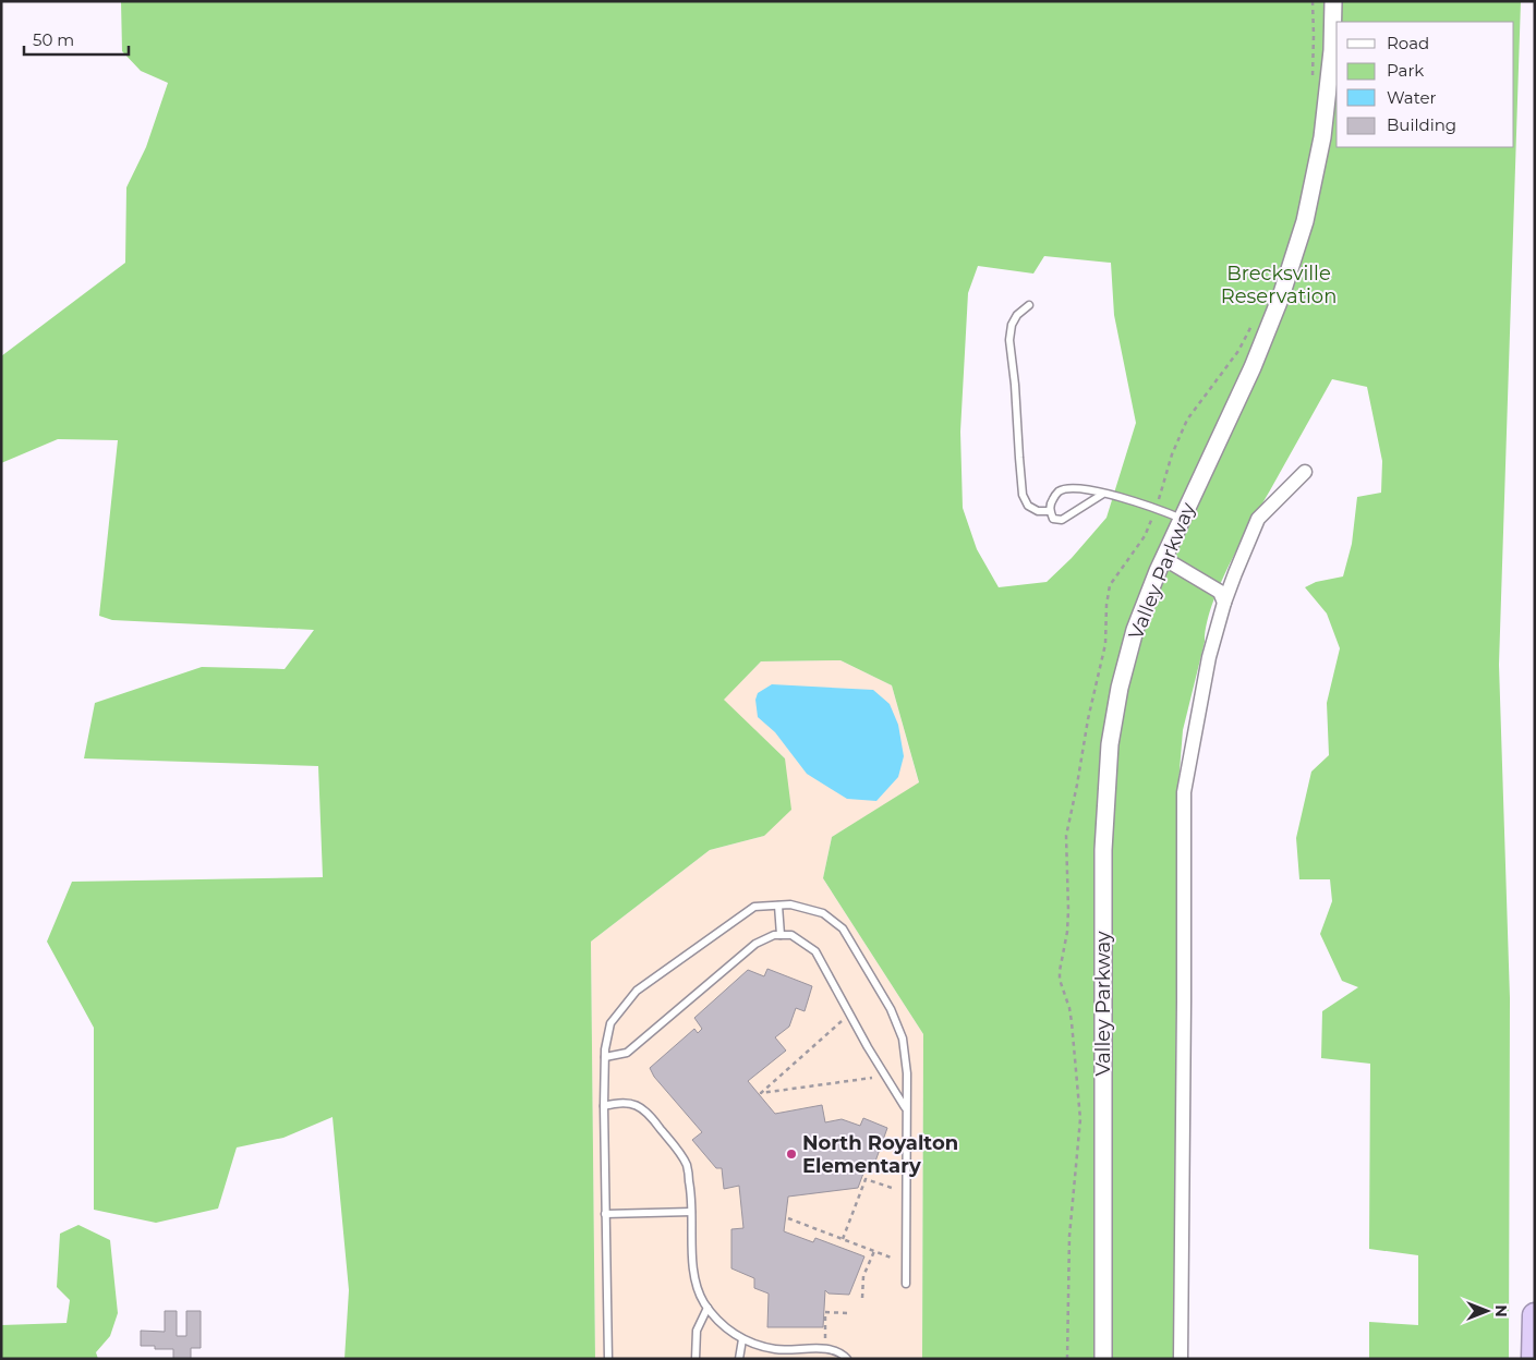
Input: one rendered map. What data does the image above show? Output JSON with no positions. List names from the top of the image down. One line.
{"streets":{"street":["Valley Parkway"]},"parks":["Brecksville Reservation"],"places":["North Royalton Elementary"],"legend":["Road","Park","Water","Building"],"scale_bar":"50 m","north":"right"}
